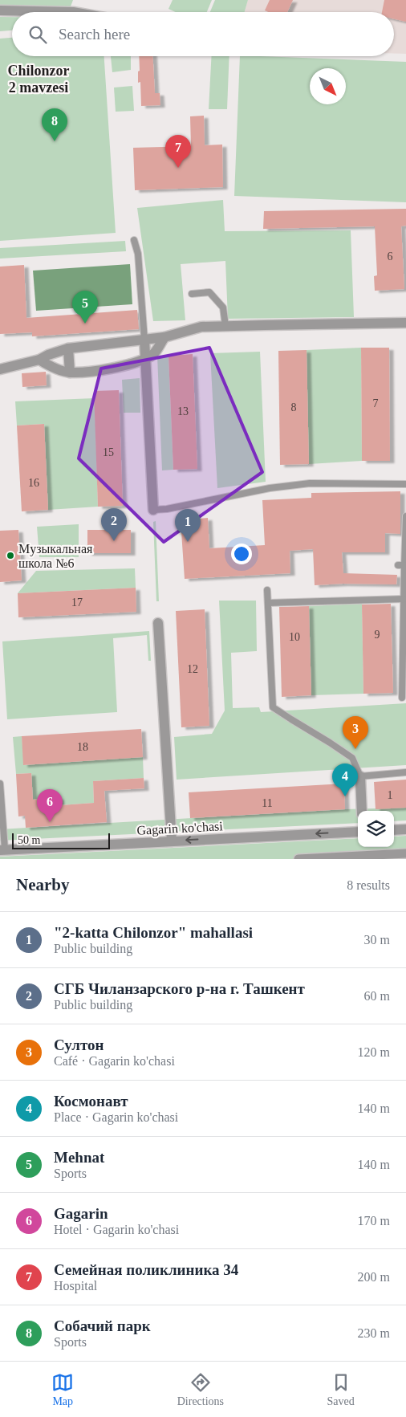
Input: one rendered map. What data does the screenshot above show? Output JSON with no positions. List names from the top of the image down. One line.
{"streets":{"street":["Gagarin ko'chasi"]},"districts":["Chilonzor 2 mavzesi"],"places":["Mузыкальная школа №6"],"house_numbers":["6","7","8","13","15","16","17","9","10","12","18","1","11"],"scale_bar":"50 m","north":"bottom right","page":{"search":"Search here","pins":["8","7","5","2","1","3","4","6"],"scale":"50 m","heading":["Nearby","8 results"],"list":[{"mark":"1","name":"\"2-katta Chilonzor\" mahallasi","note":"Public building","value":"30 m"},{"mark":"2","name":"СГБ Чиланзарского р-на г. Ташкент","note":"Public building","value":"60 m"},{"mark":"3","name":"Султон","note":"Café · Gagarin ko'chasi","value":"120 m"},{"mark":"4","name":"Космонавт","note":"Place · Gagarin ko'chasi","value":"140 m"},{"mark":"5","name":"Mehnat","note":"Sports","value":"140 m"},{"mark":"6","name":"Gagarin","note":"Hotel · Gagarin ko'chasi","value":"170 m"},{"mark":"7","name":"Семейная поликлиника 34","note":"Hospital","value":"200 m"},{"mark":"8","name":"Собачий парк","note":"Sports","value":"230 m"}],"nav":["Map","Directions","Saved"]}}
